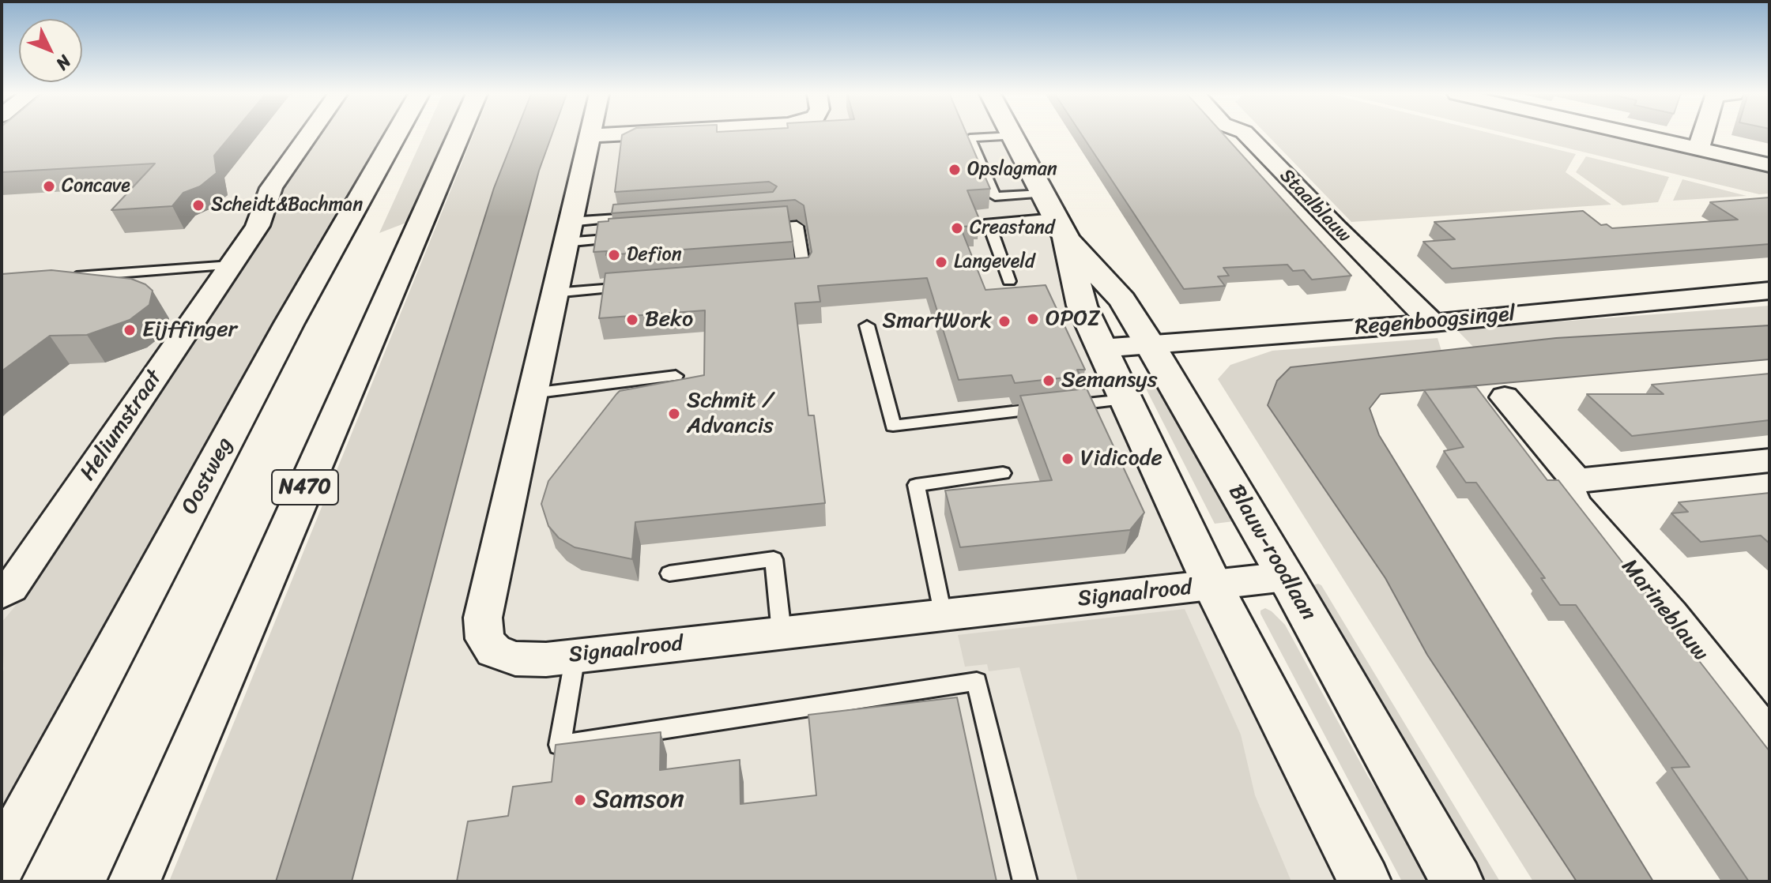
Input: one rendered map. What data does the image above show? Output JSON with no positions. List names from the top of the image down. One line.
{"streets":{"main road":["Oostweg","N470","Blauw-roodlaan"],"street":["Staalblauw","Regenboogsingel","Heliumstraat","Signaalrood","Marineblauw"]},"crossings":[["Staalblauw","Regenboogsingel"],["Regenboogsingel","Blauw-roodlaan"],["Blauw-roodlaan","Signaalrood"]],"places":["Opslagman","Concave","Scheidt&Bachman","Creastand","Defion","Langeveld","OPOZ","Beko","SmartWork","Eijffinger","Semansys","Schmit / Advancis","Vidicode","Samson"],"north":"bottom right"}
